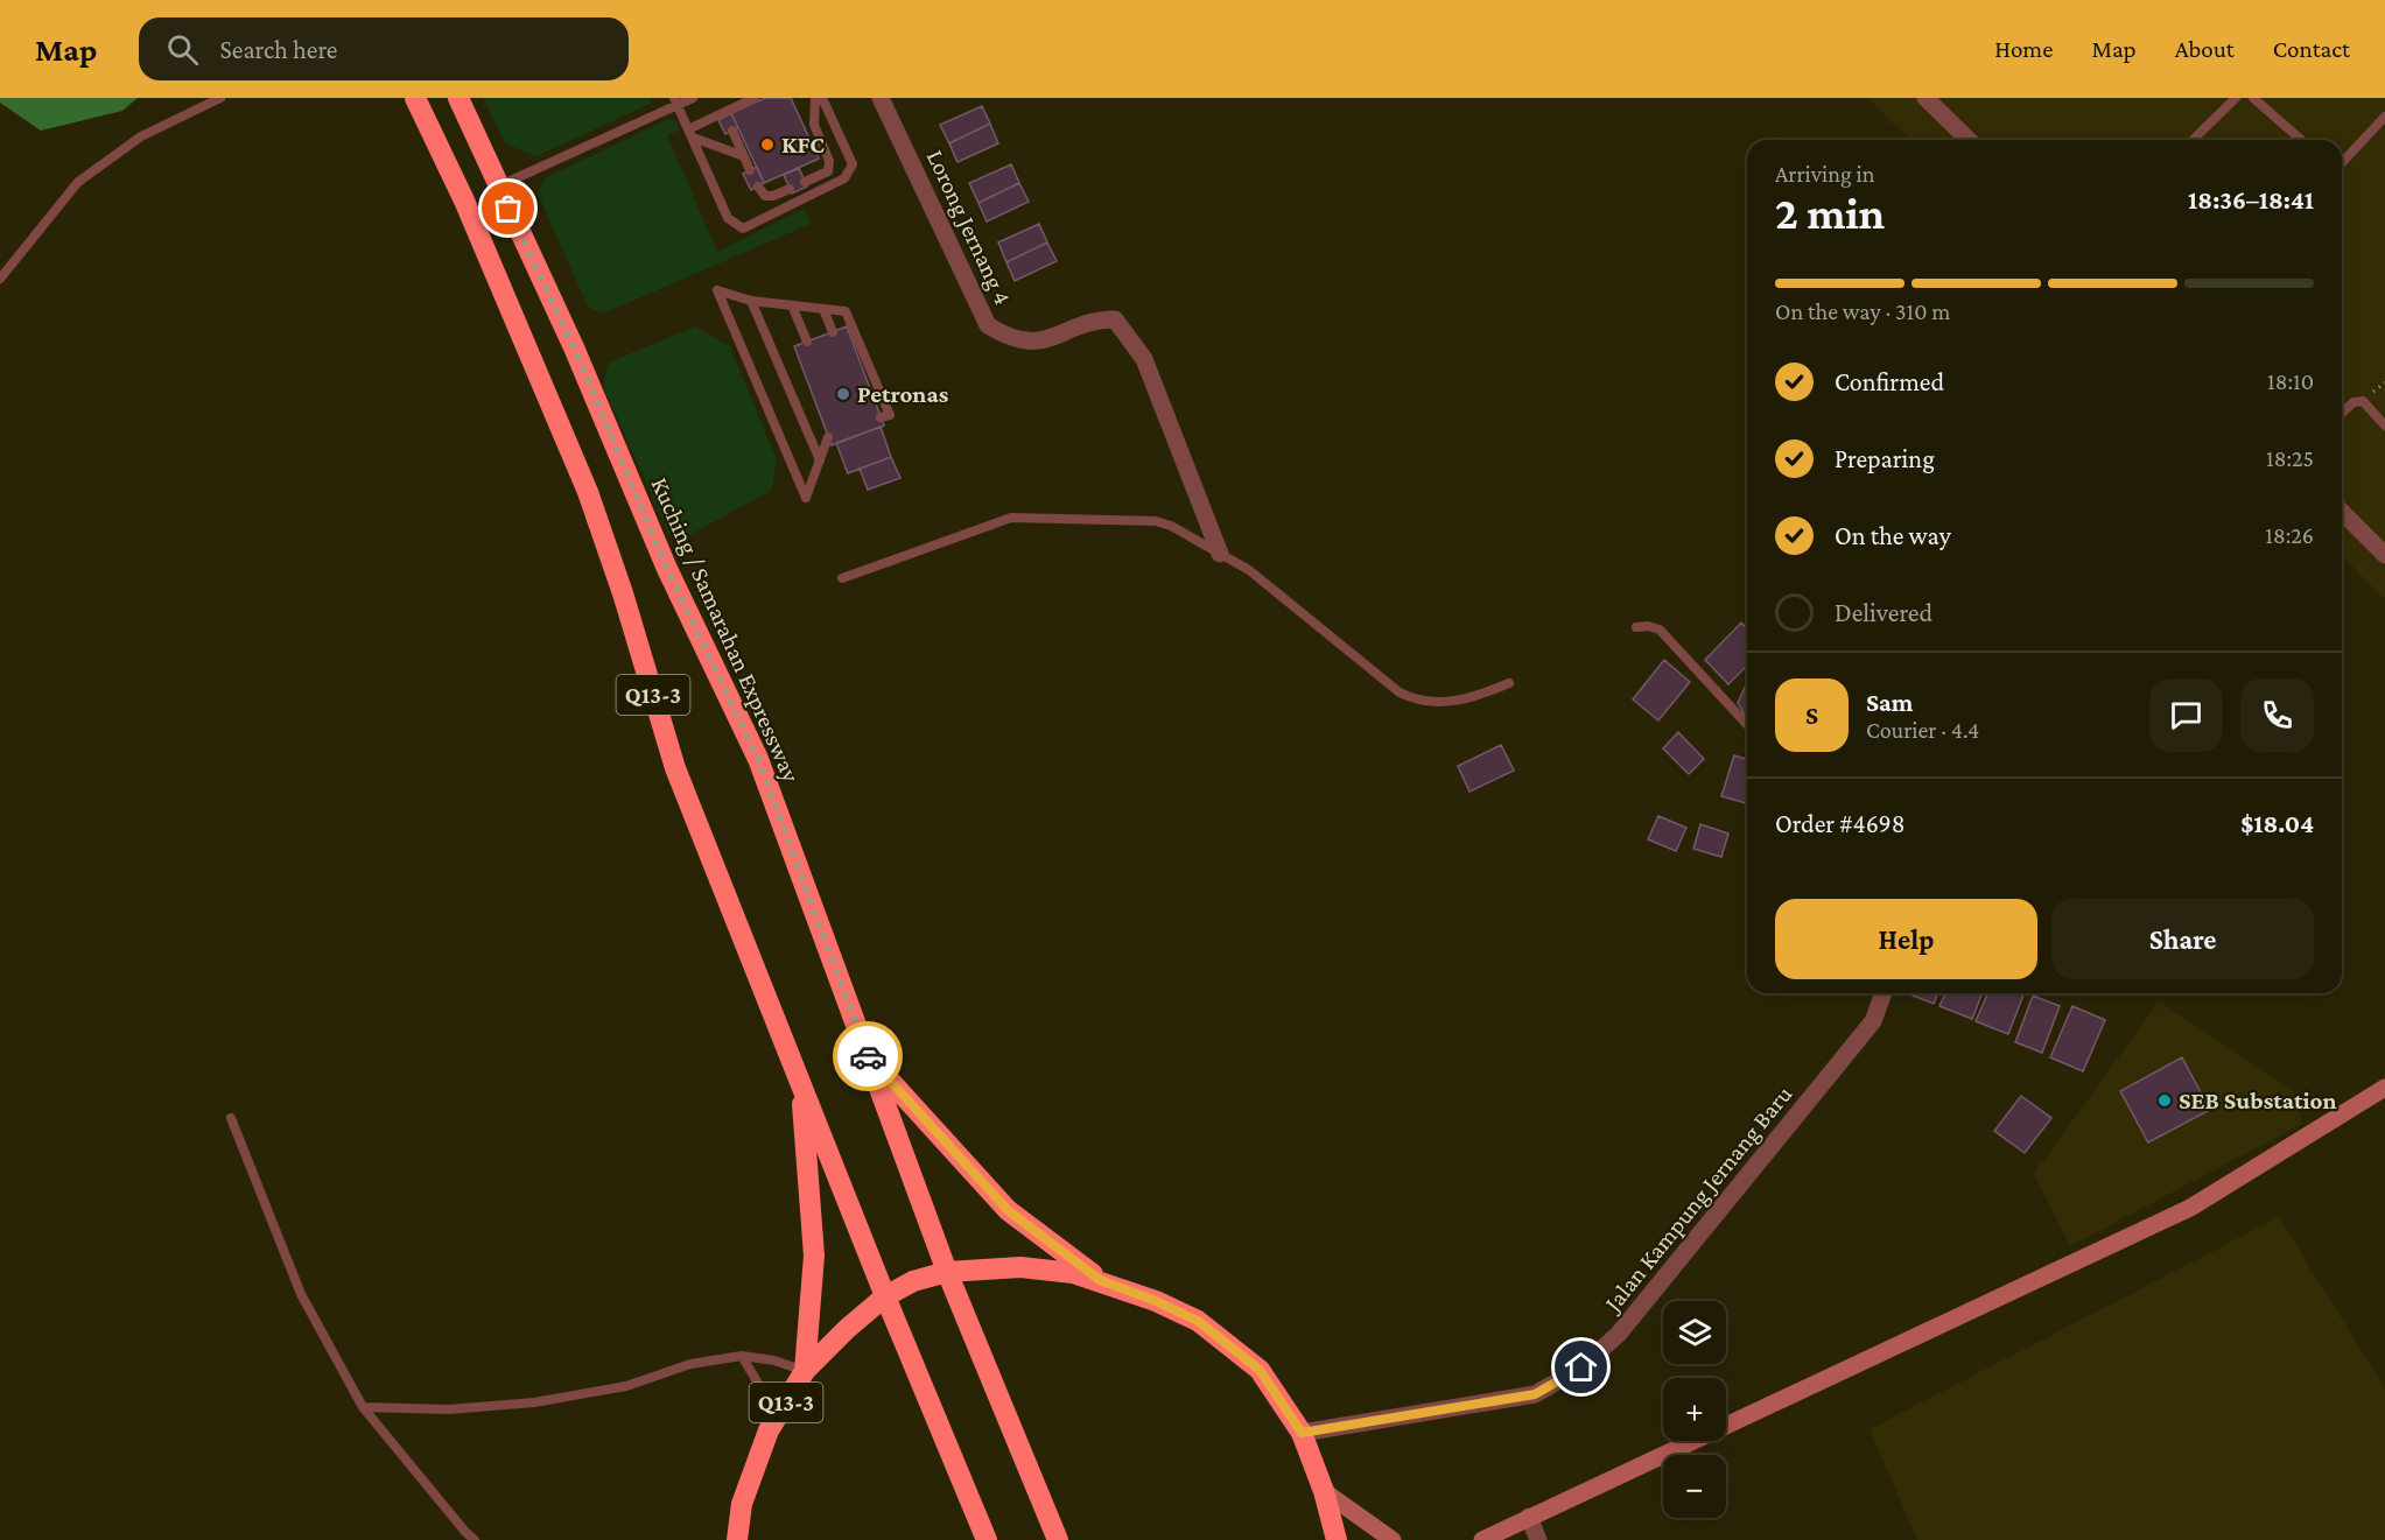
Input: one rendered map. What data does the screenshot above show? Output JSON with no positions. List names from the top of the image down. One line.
{"streets":{"highway":["Kuching / Samarahan Expressway","Q13-3"],"street":["Lorong Jernang 4","Jalan Kampung Jernang Baru"]},"crossings":[["Kuching / Samarahan Expressway","Q13-3"],["Q13-3","Jalan Kampung Jernang Baru"]],"places":["KFC","Petronas","SEB Substation"],"page":{"header":"Map","search":"Search here","nav":["Home","Map","About","Contact"],"heading":["2 min","Arriving in","18:36–18:41"],"panel":["Sam","Courier · 4.4","Order #4698","$18.04"],"bar":"On the way · 310 m","list":[["Confirmed","18:10"],["Preparing","18:25"],["On the way","18:26"],"Delivered"],"round":"S","buttons":["Help","Share"],"map_buttons":["+","−"]}}
